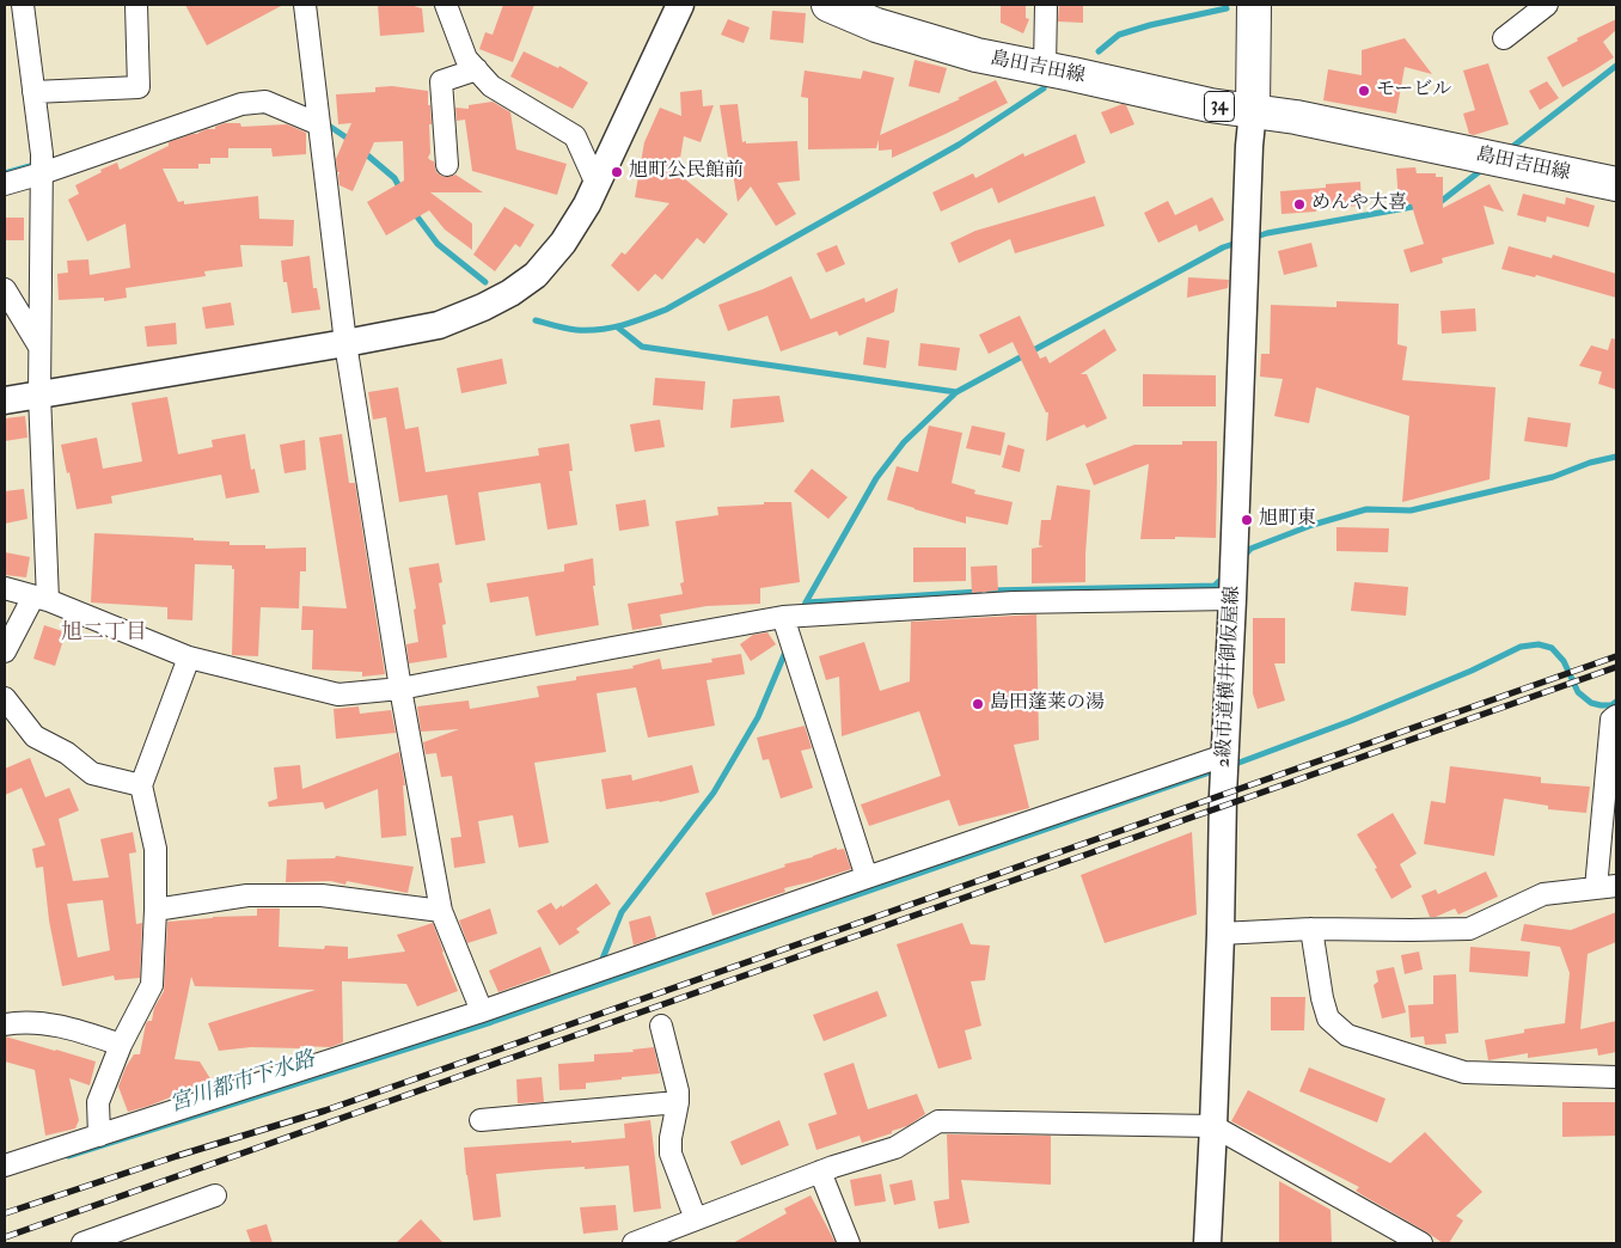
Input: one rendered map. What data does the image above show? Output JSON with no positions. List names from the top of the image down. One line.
{"streets":{"main road":["島田吉田線","34"],"street":["2級市道横井御仮屋線"]},"crossings":[["島田吉田線","34"],["島田吉田線","2級市道横井御仮屋線"],["34","2級市道横井御仮屋線"]],"districts":["旭二丁目"],"water":["宮川都市下水路"],"places":["モービル","旭町公民館前","めんや大喜","旭町東","島田蓬莱の湯"]}
